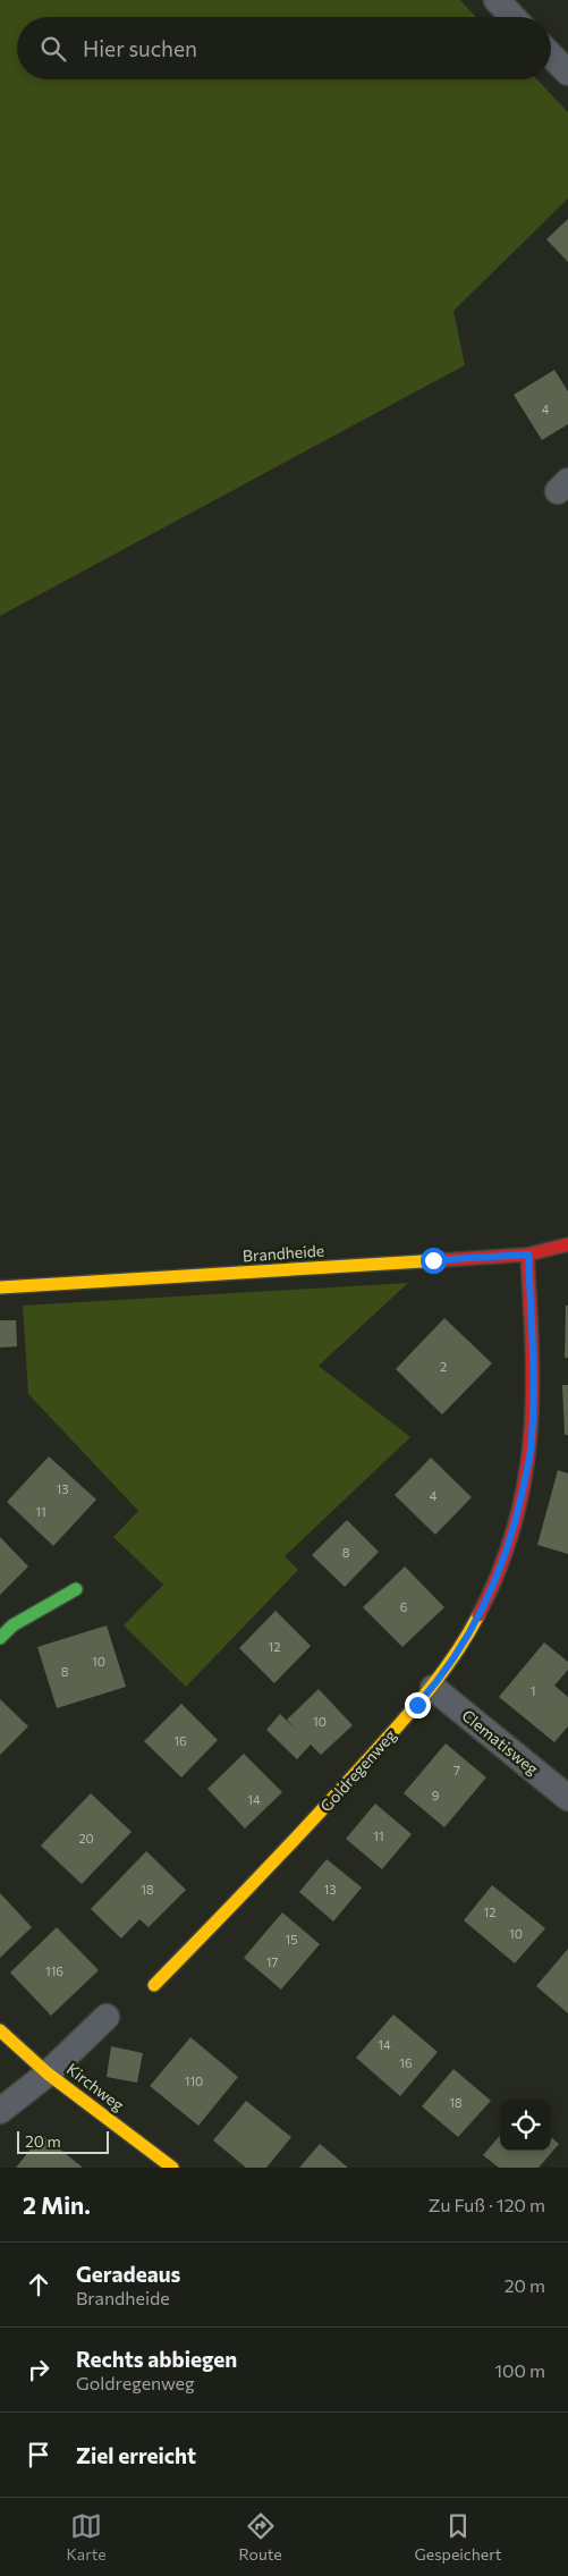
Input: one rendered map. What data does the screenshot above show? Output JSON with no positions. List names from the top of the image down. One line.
{"streets":{"street":["Brandheide","Clematisweg","Goldregenweg","Kirchweg"]},"crossings":[["Brandheide","Goldregenweg"],["Clematisweg","Goldregenweg"]],"house_numbers":["4","2","13","4","11","8","6","12","10","8","1","10","16","7","9","14","11","20","18","13","12","10","15","17","116","14","16","110","18"],"scale_bar":"20 m","page":{"search":"Hier suchen","scale":"20 m","heading":["2 Min.","Zu Fuß · 120 m"],"list":[["Geradeaus","Brandheide","20 m"],["Rechts abbiegen","Goldregenweg","100 m"],"Ziel erreicht"],"nav":["Karte","Route","Gespeichert"]}}
